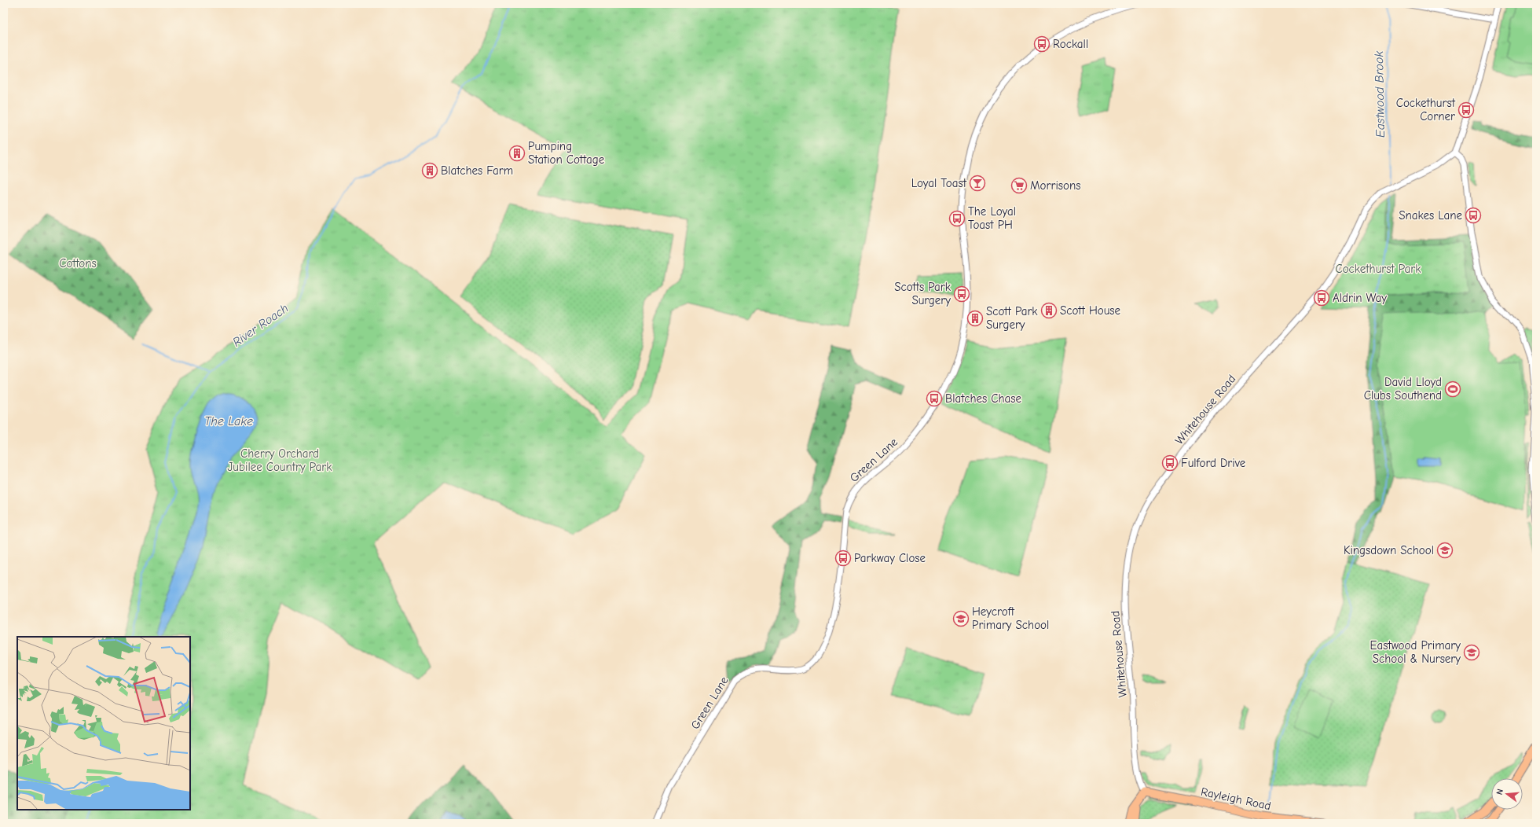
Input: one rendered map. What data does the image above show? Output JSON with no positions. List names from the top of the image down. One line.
{"streets":{"main road":["Rayleigh Road"],"street":["Whitehouse Road","Green Lane"]},"crossings":[["Whitehouse Road","Rayleigh Road"]],"water":["Eastwood Brook","River Roach","The Lake"],"parks":["Cottons","Cockethurst Park","Cherry Orchard Jubilee Country Park"],"places":{"bus stop":["Rockall","Cockethurst Corner","Snakes Lane","The Loyal Toast PH","Scotts Park Surgery","Aldrin Way","Blatches Chase","Fulford Drive","Parkway Close"],"building":["Pumping Station Cottage","Blatches Farm","Scott House","Scott Park Surgery"],"bar":["Loyal Toast"],"supermarket":["Morrisons"],"sports":["David Lloyd Clubs Southend"],"school or university":["Kingsdown School","Heycroft Primary School","Eastwood Primary School & Nursery"]},"north":"left"}
